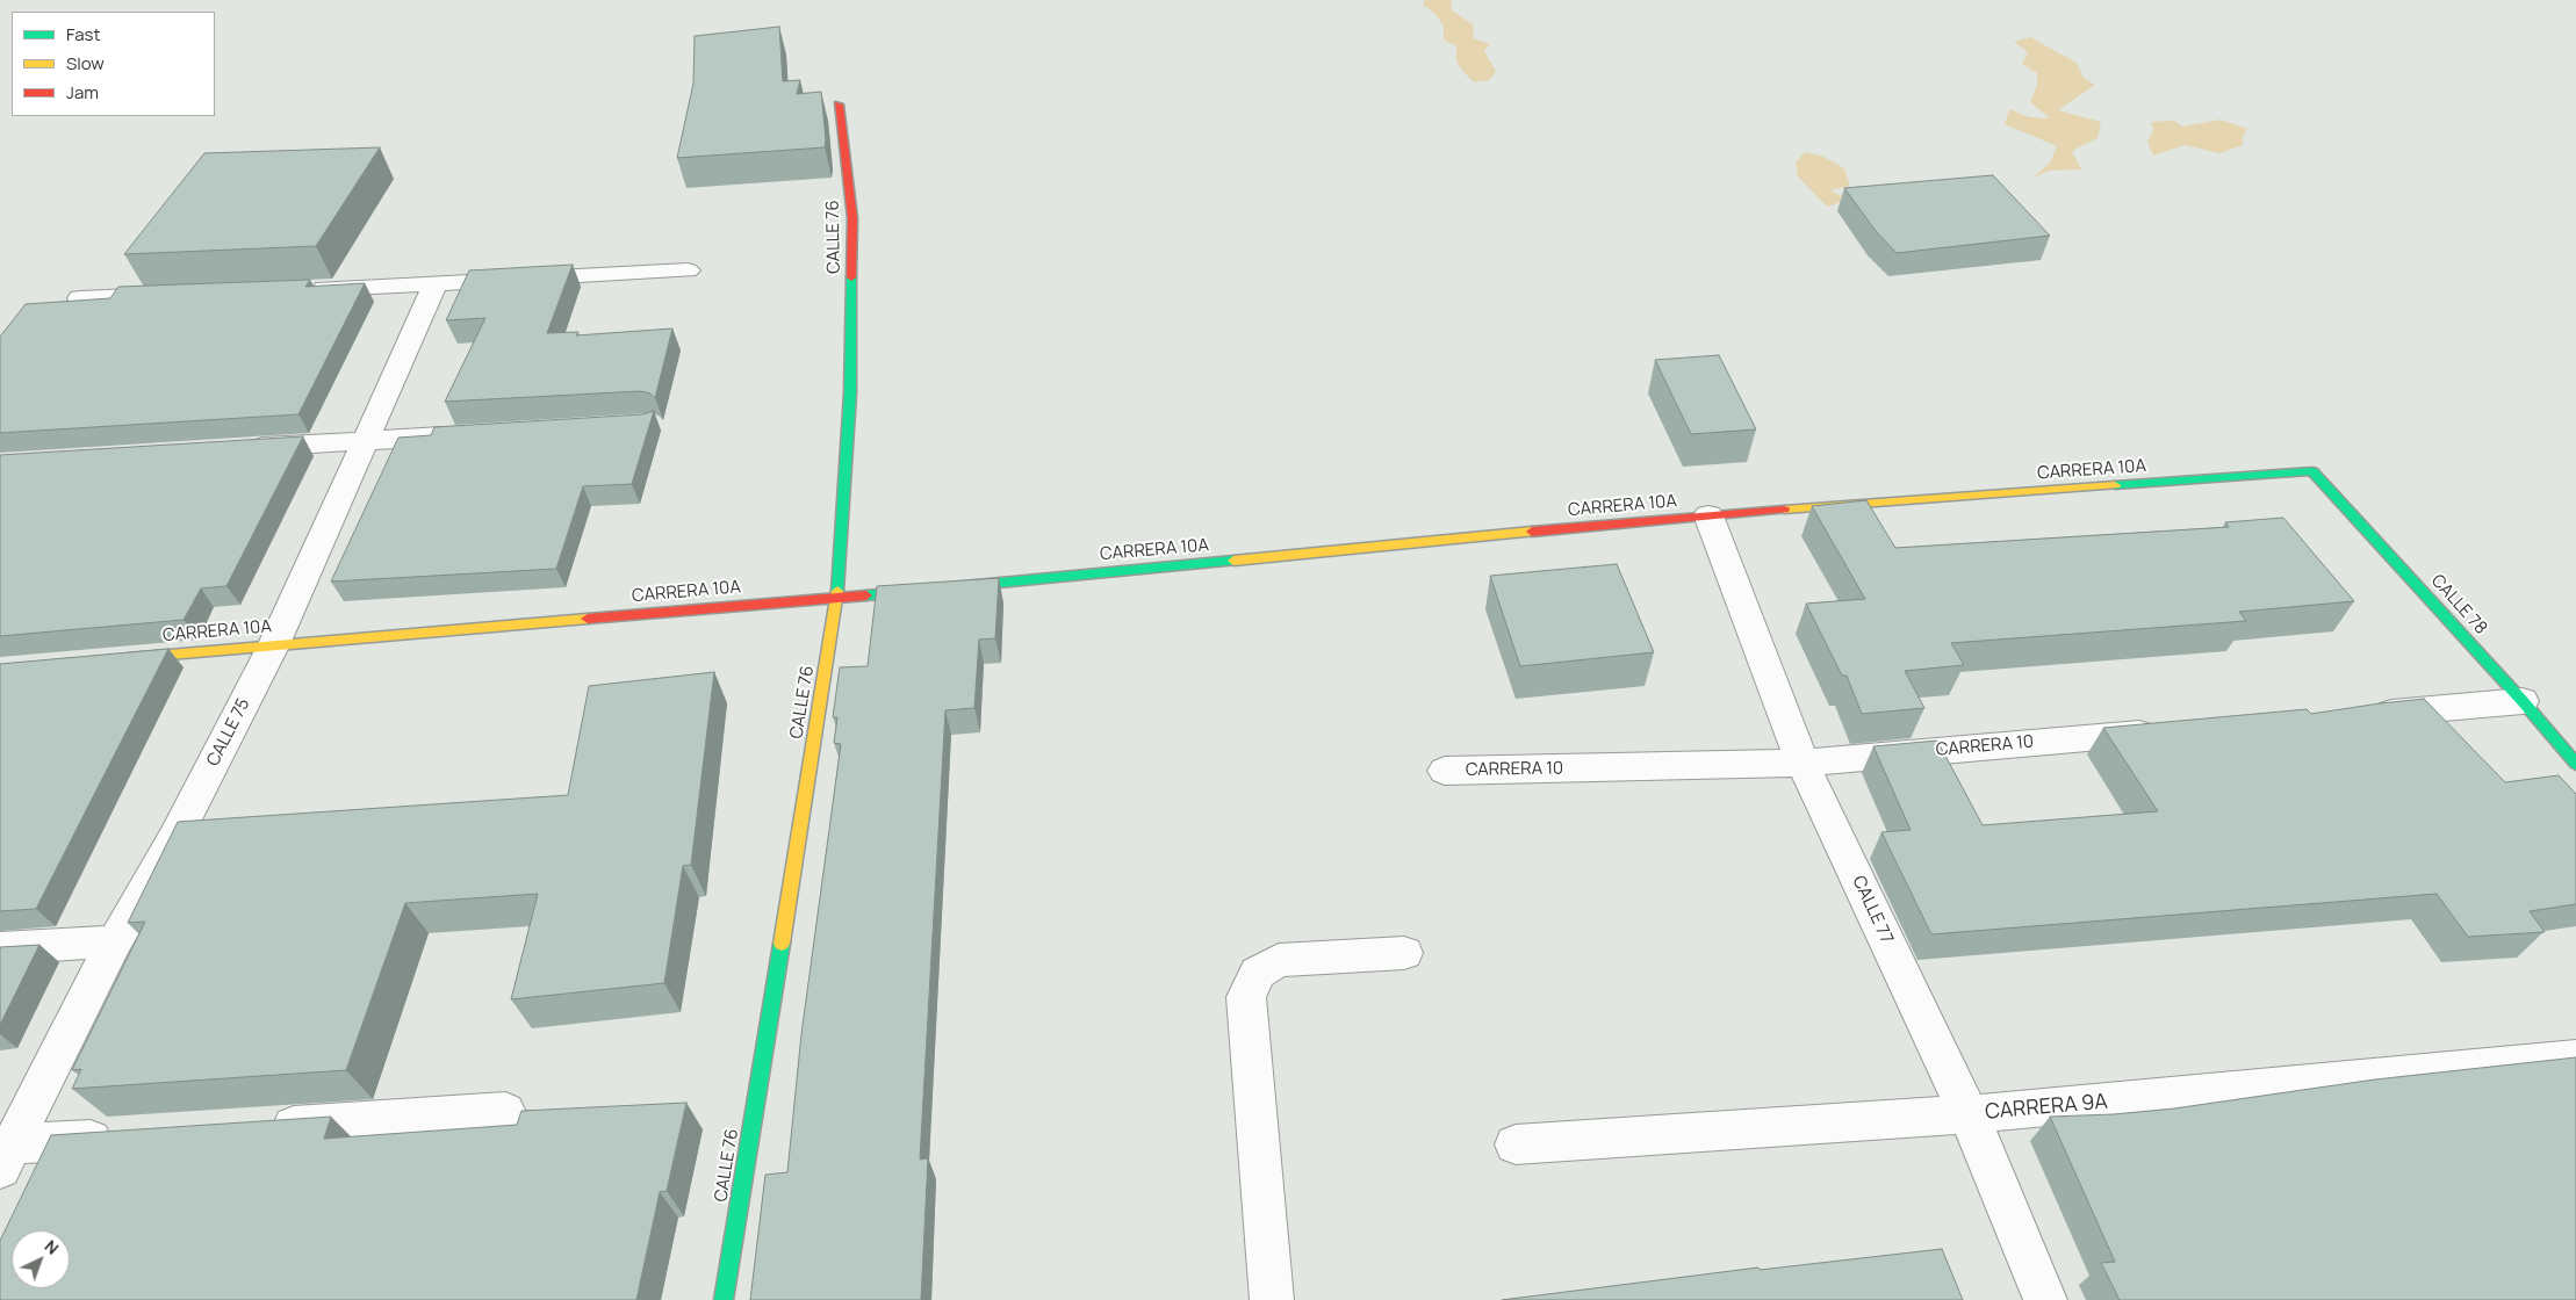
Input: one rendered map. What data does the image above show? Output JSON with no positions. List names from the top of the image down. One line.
{"streets":{"street":["CALLE 76","CARRERA 10A","CALLE 78","CALLE 75","CARRERA 10","CALLE 77","CARRERA 9A"]},"crossings":[["CALLE 76","CARRERA 10A"],["CARRERA 10A","CALLE 78"],["CARRERA 10A","CALLE 75"],["CARRERA 10A","CALLE 77"],["CARRERA 10","CALLE 77"],["CALLE 77","CARRERA 9A"]],"legend":["Fast","Slow","Jam"],"north":"top right"}
